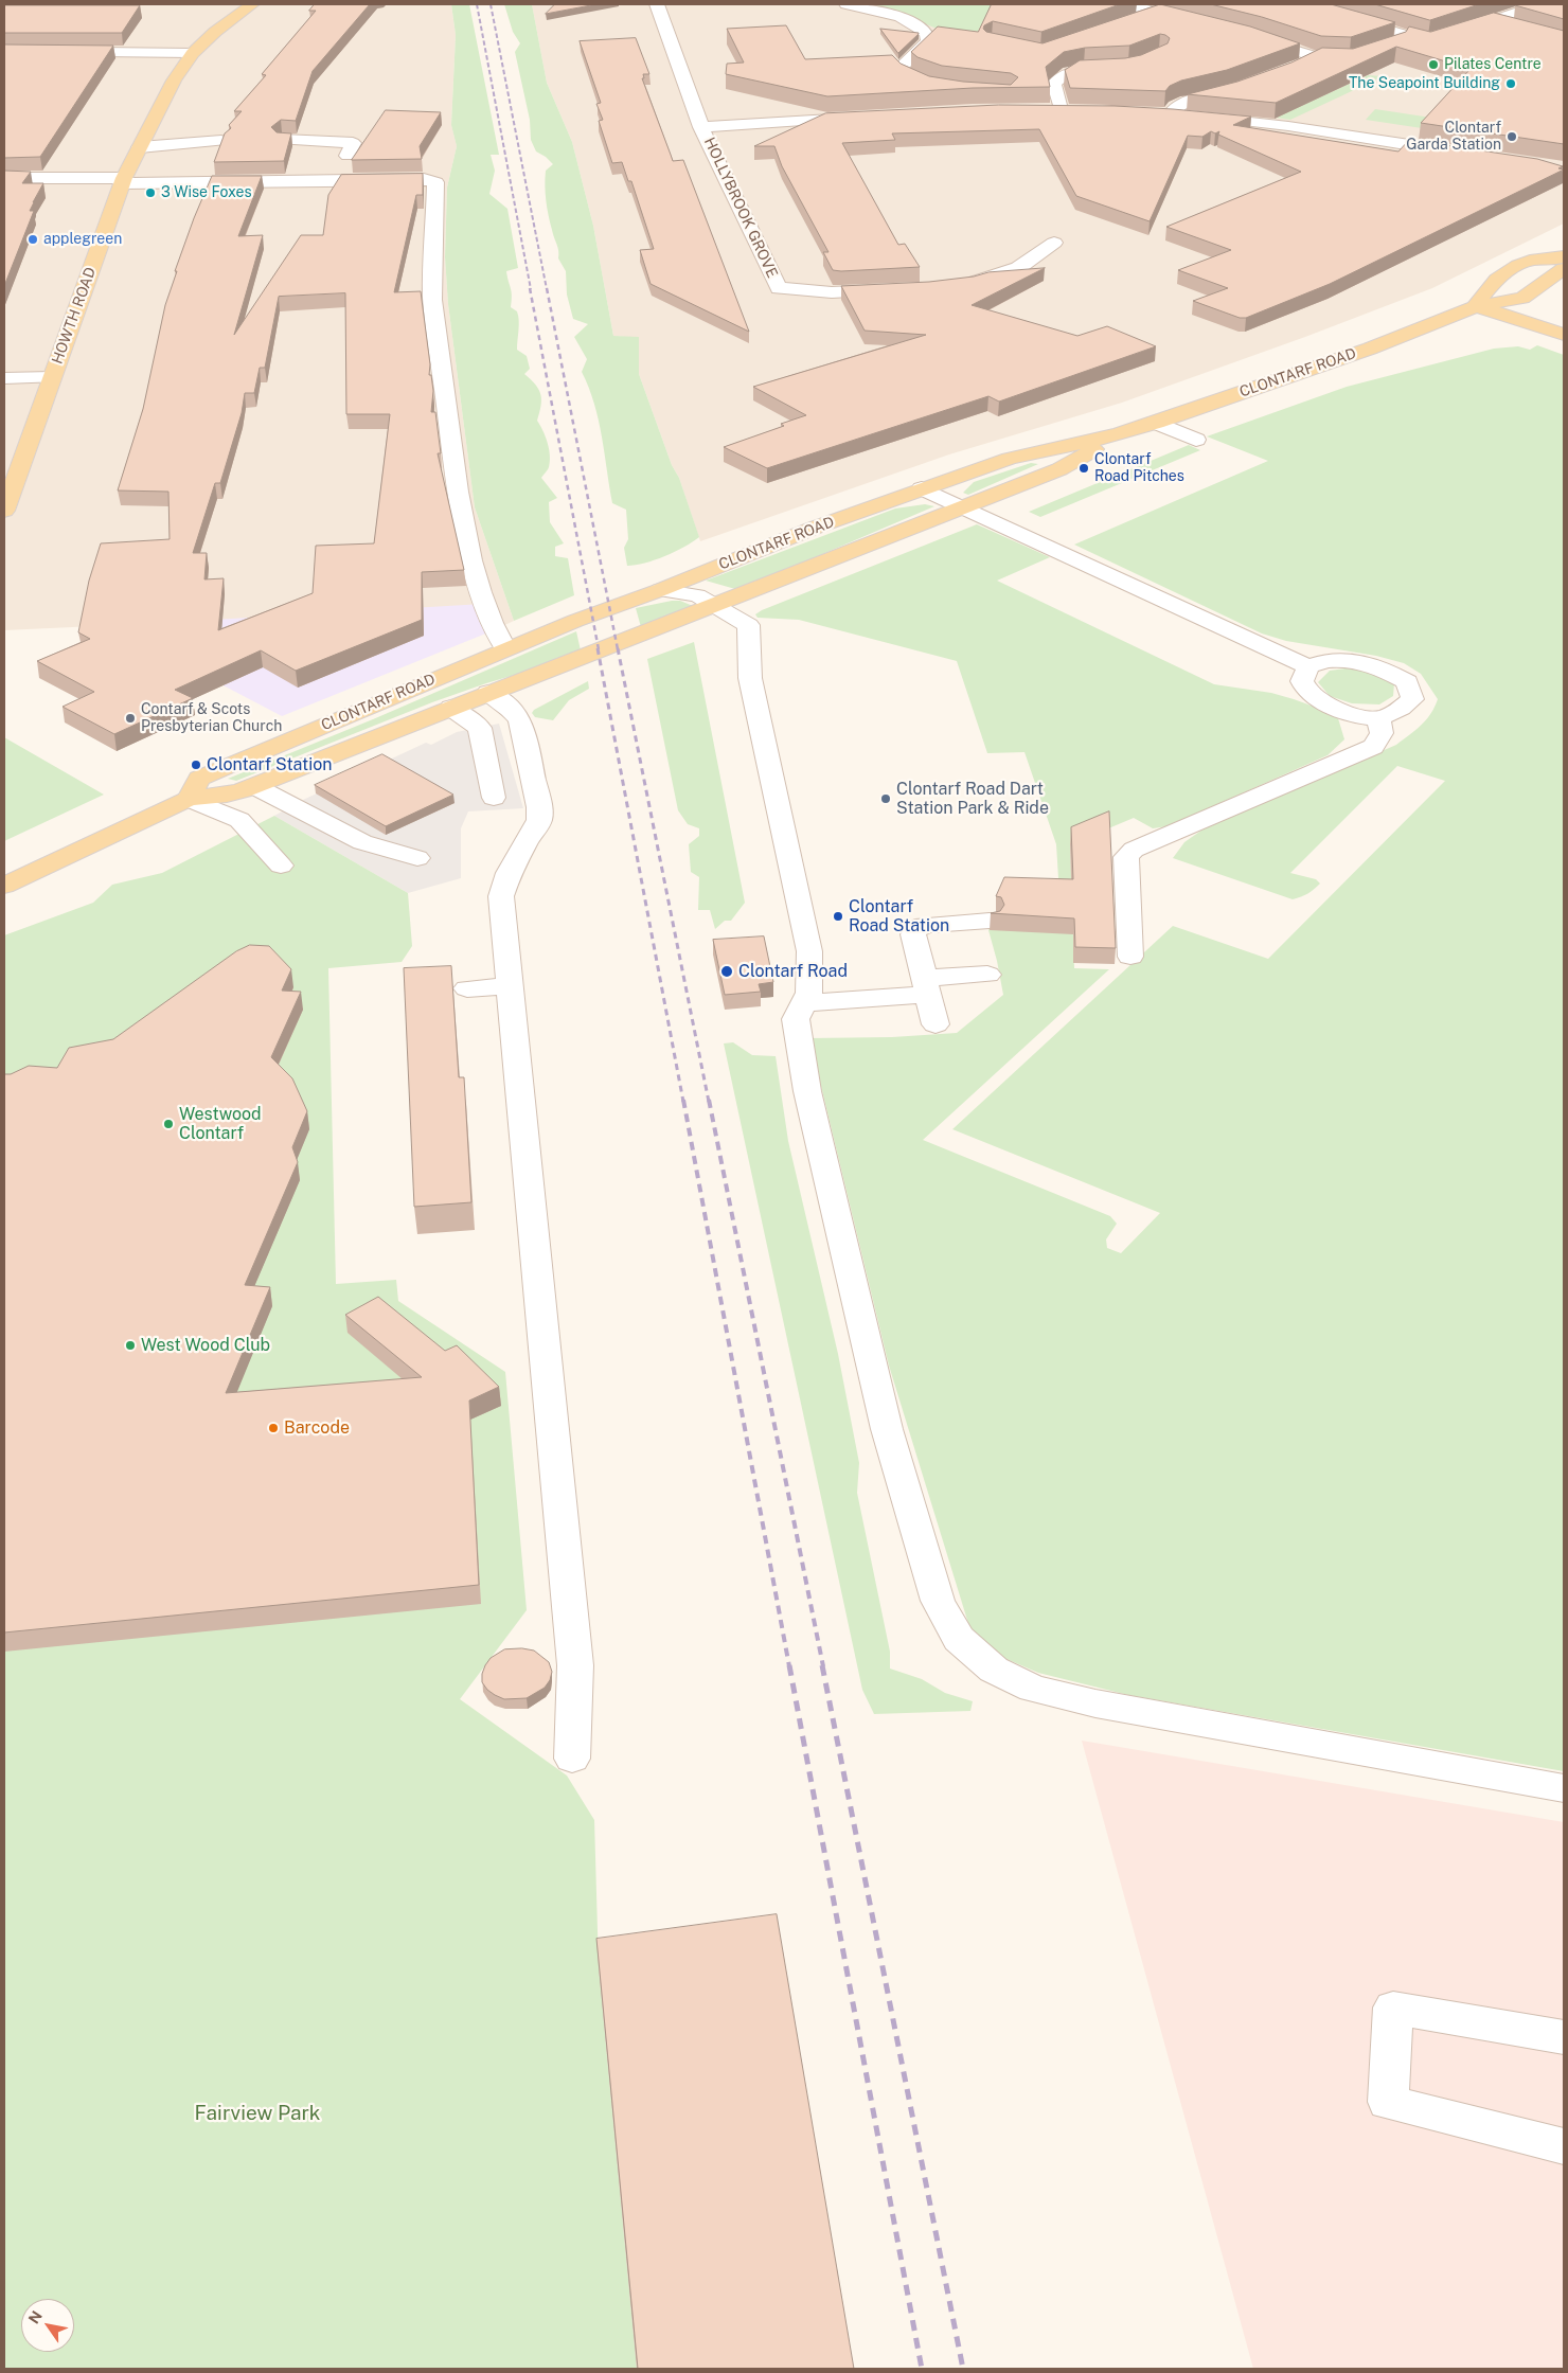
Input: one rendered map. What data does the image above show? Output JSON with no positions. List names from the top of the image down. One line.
{"streets":{"main road":["HOWTH ROAD","CLONTARF ROAD"],"street":["HOLLYBROOK GROVE"]},"parks":["Fairview Park"],"places":["Pilates Centre","The Seapoint Building","Clontarf Garda Station","3 Wise Foxes","applegreen","Clontarf Road Pitches","Contarf & Scots Presbyterian Church","Clontarf Station","Clontarf Road Dart Station Park & Ride","Clontarf Road Station","Clontarf Road","Westwood Clontarf","West Wood Club","Barcode"],"north":"top left"}
